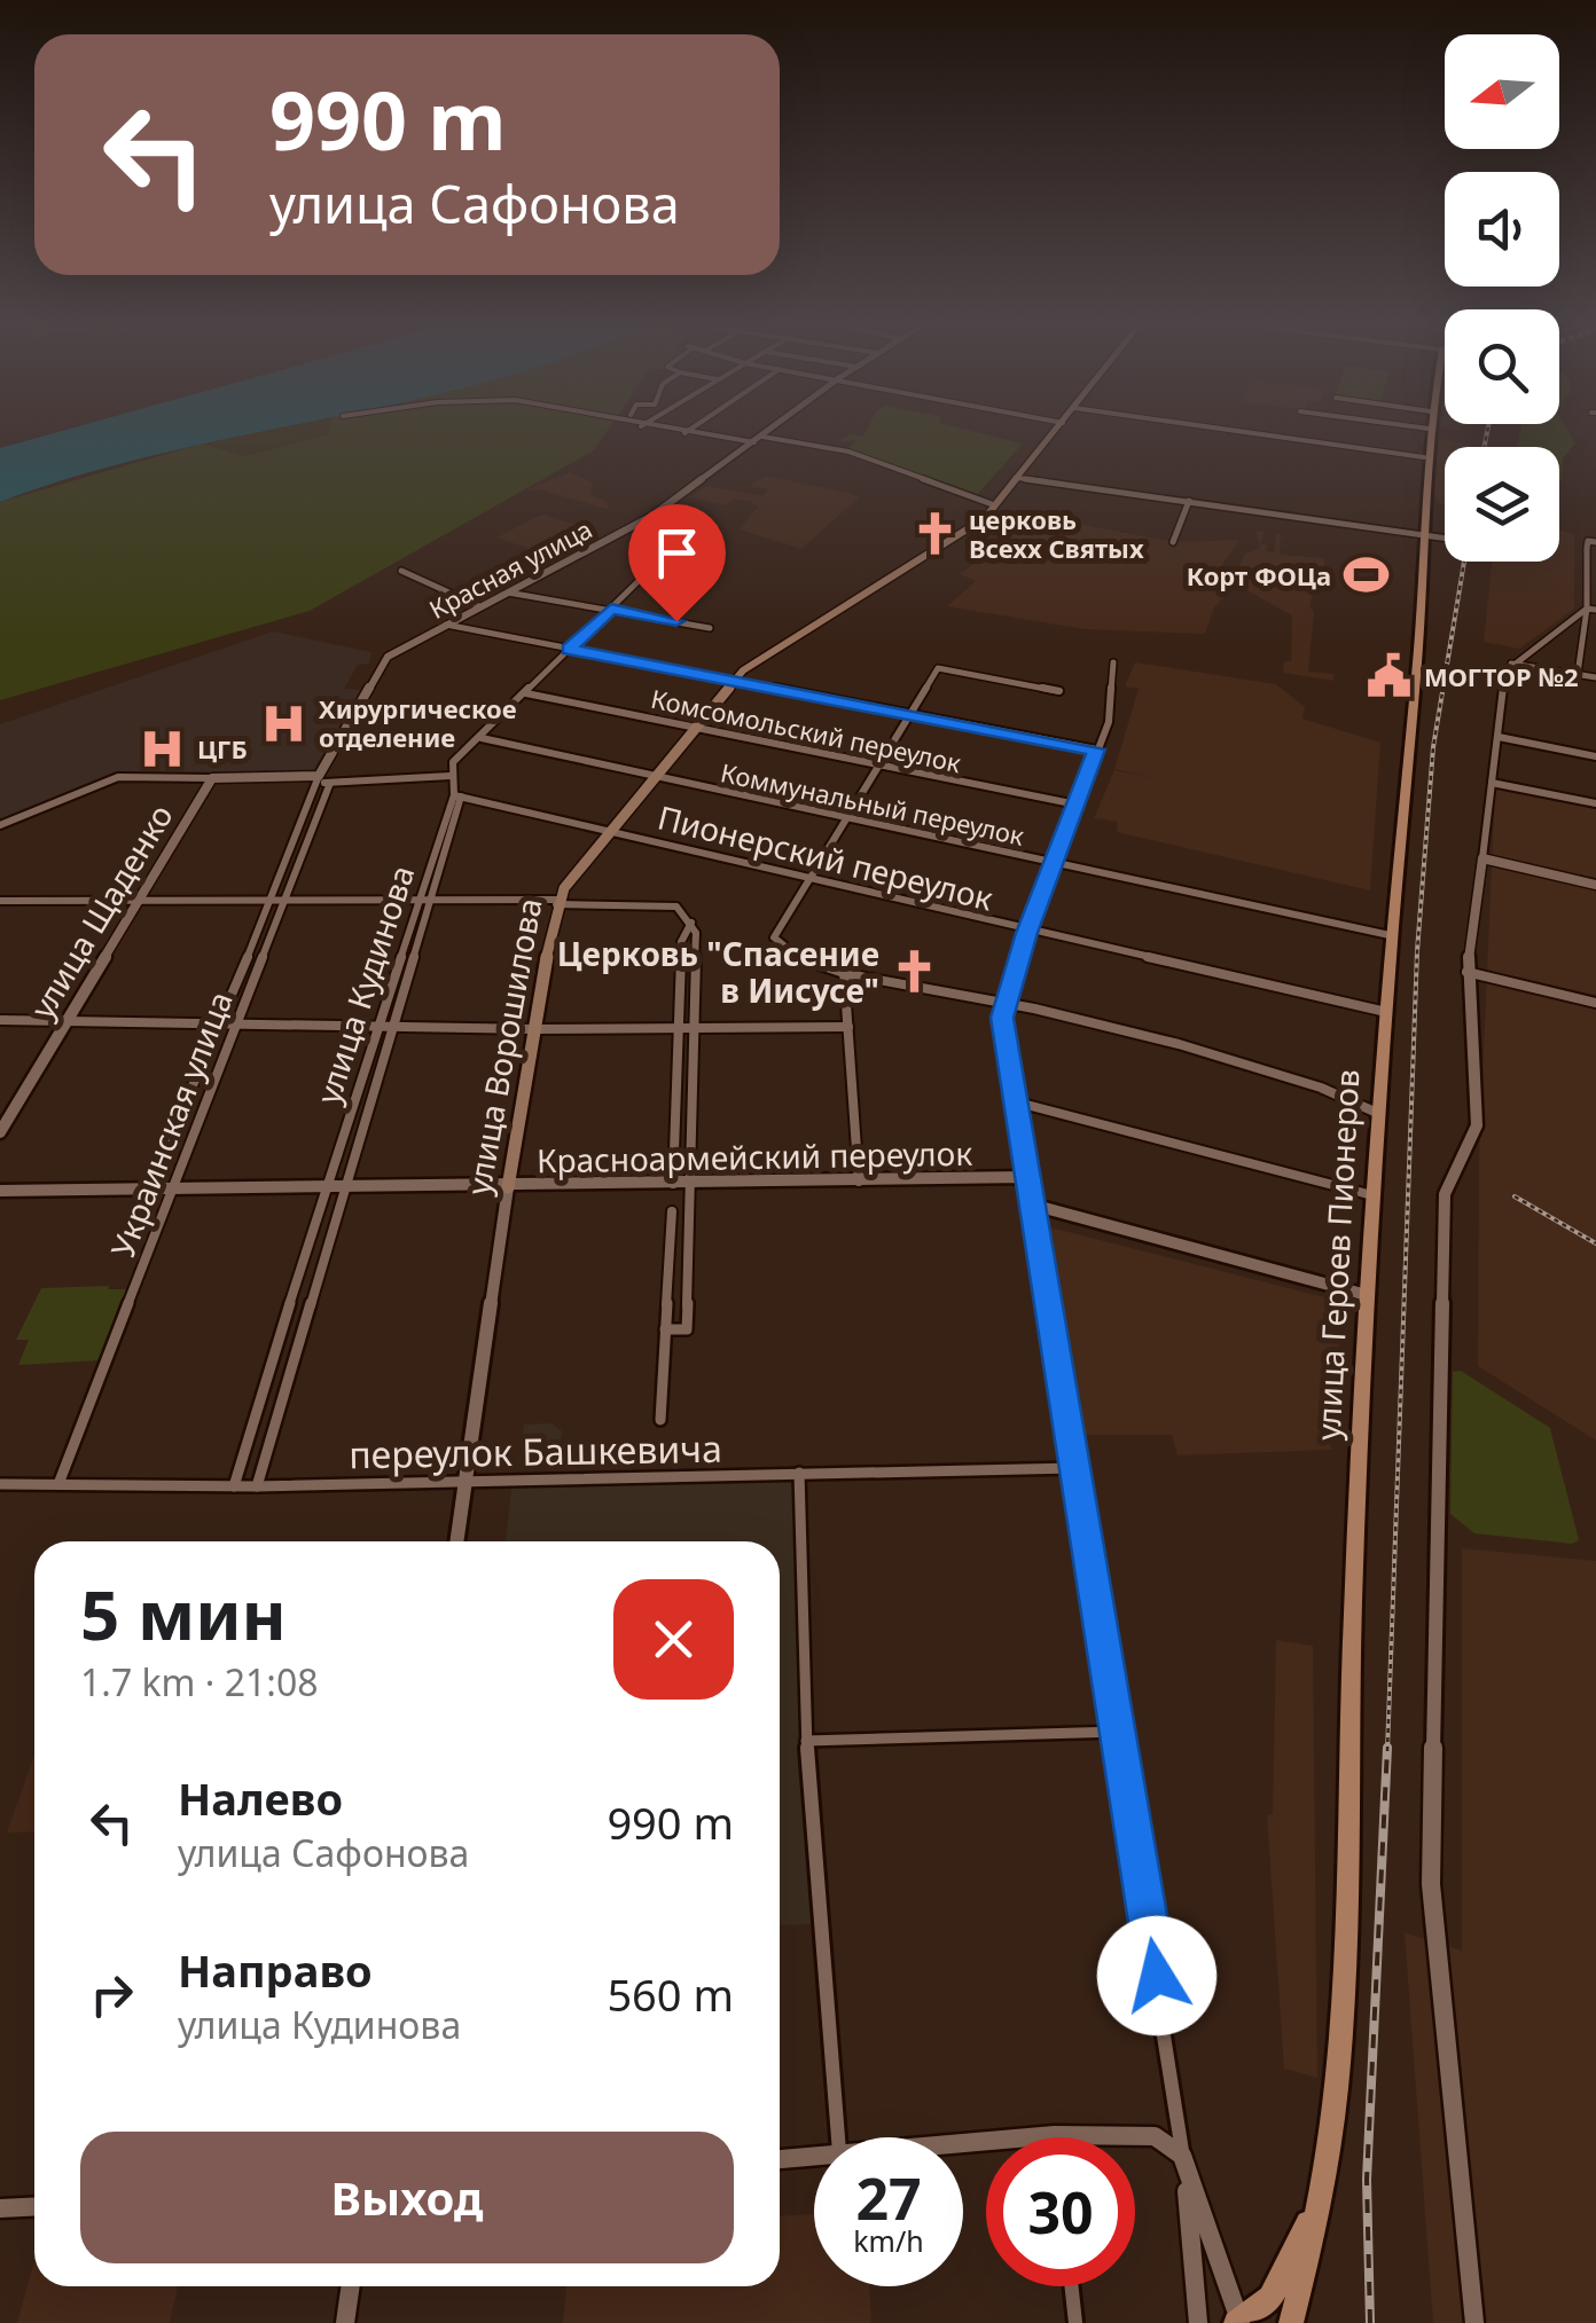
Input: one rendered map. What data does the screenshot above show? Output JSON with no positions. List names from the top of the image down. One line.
{"streets":{"main road":["улица Ворошилова","улица Героев Пионеров"],"street":["Красная улица","Комсомольский переулок","Коммунальный переулок","Пионерский переулок","улица Щаденко","улица Кудинова","Украинская улица","Красноармейский переулок","переулок Башкевича"]},"crossings":[["Красная улица","Украинская улица"],["Комсомольский переулок","улица Ворошилова"],["Коммунальный переулок","улица Ворошилова"],["Коммунальный переулок","улица Героев Пионеров"],["Пионерский переулок","улица Кудинова"],["Пионерский переулок","улица Ворошилова"],["Пионерский переулок","улица Героев Пионеров"],["улица Кудинова","Красноармейский переулок"],["улица Кудинова","переулок Башкевича"],["улица Ворошилова","Красноармейский переулок"],["улица Ворошилова","переулок Башкевича"],["Украинская улица","Красноармейский переулок"],["Украинская улица","переулок Башкевича"]],"places":{"church":["церковь Всехх Святых","Церковь \"Спасение в Иисусе\""],"sports":["Корт ФОЦа"],"public building":["МОГТОР №2"],"hospital":["Хирургическое отделение","ЦГБ"]},"north":"left","page":{"turn":["990 m","улица Сафонова"],"heading":["5 мин","1.7 km · 21:08"],"list":[{"name":"Налево","note":"улица Сафонова","value":"990 m"},{"name":"Направо","note":"улица Кудинова","value":"560 m"}],"buttons":"Выход","speed":"27 km/h","limit":"30"}}
